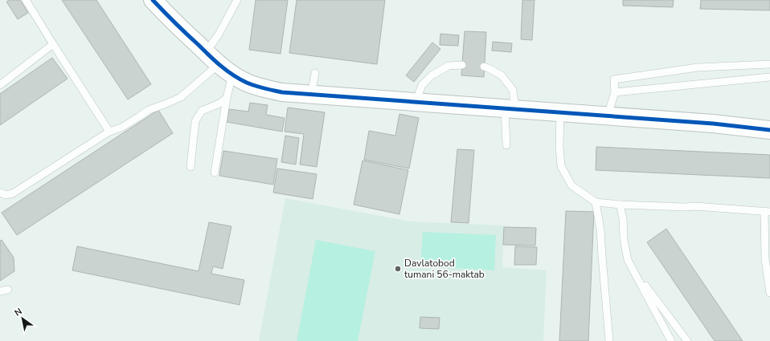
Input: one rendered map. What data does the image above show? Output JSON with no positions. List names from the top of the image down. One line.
{"places":["Davlatobod tumani 56-maktab"],"north":"top left"}
